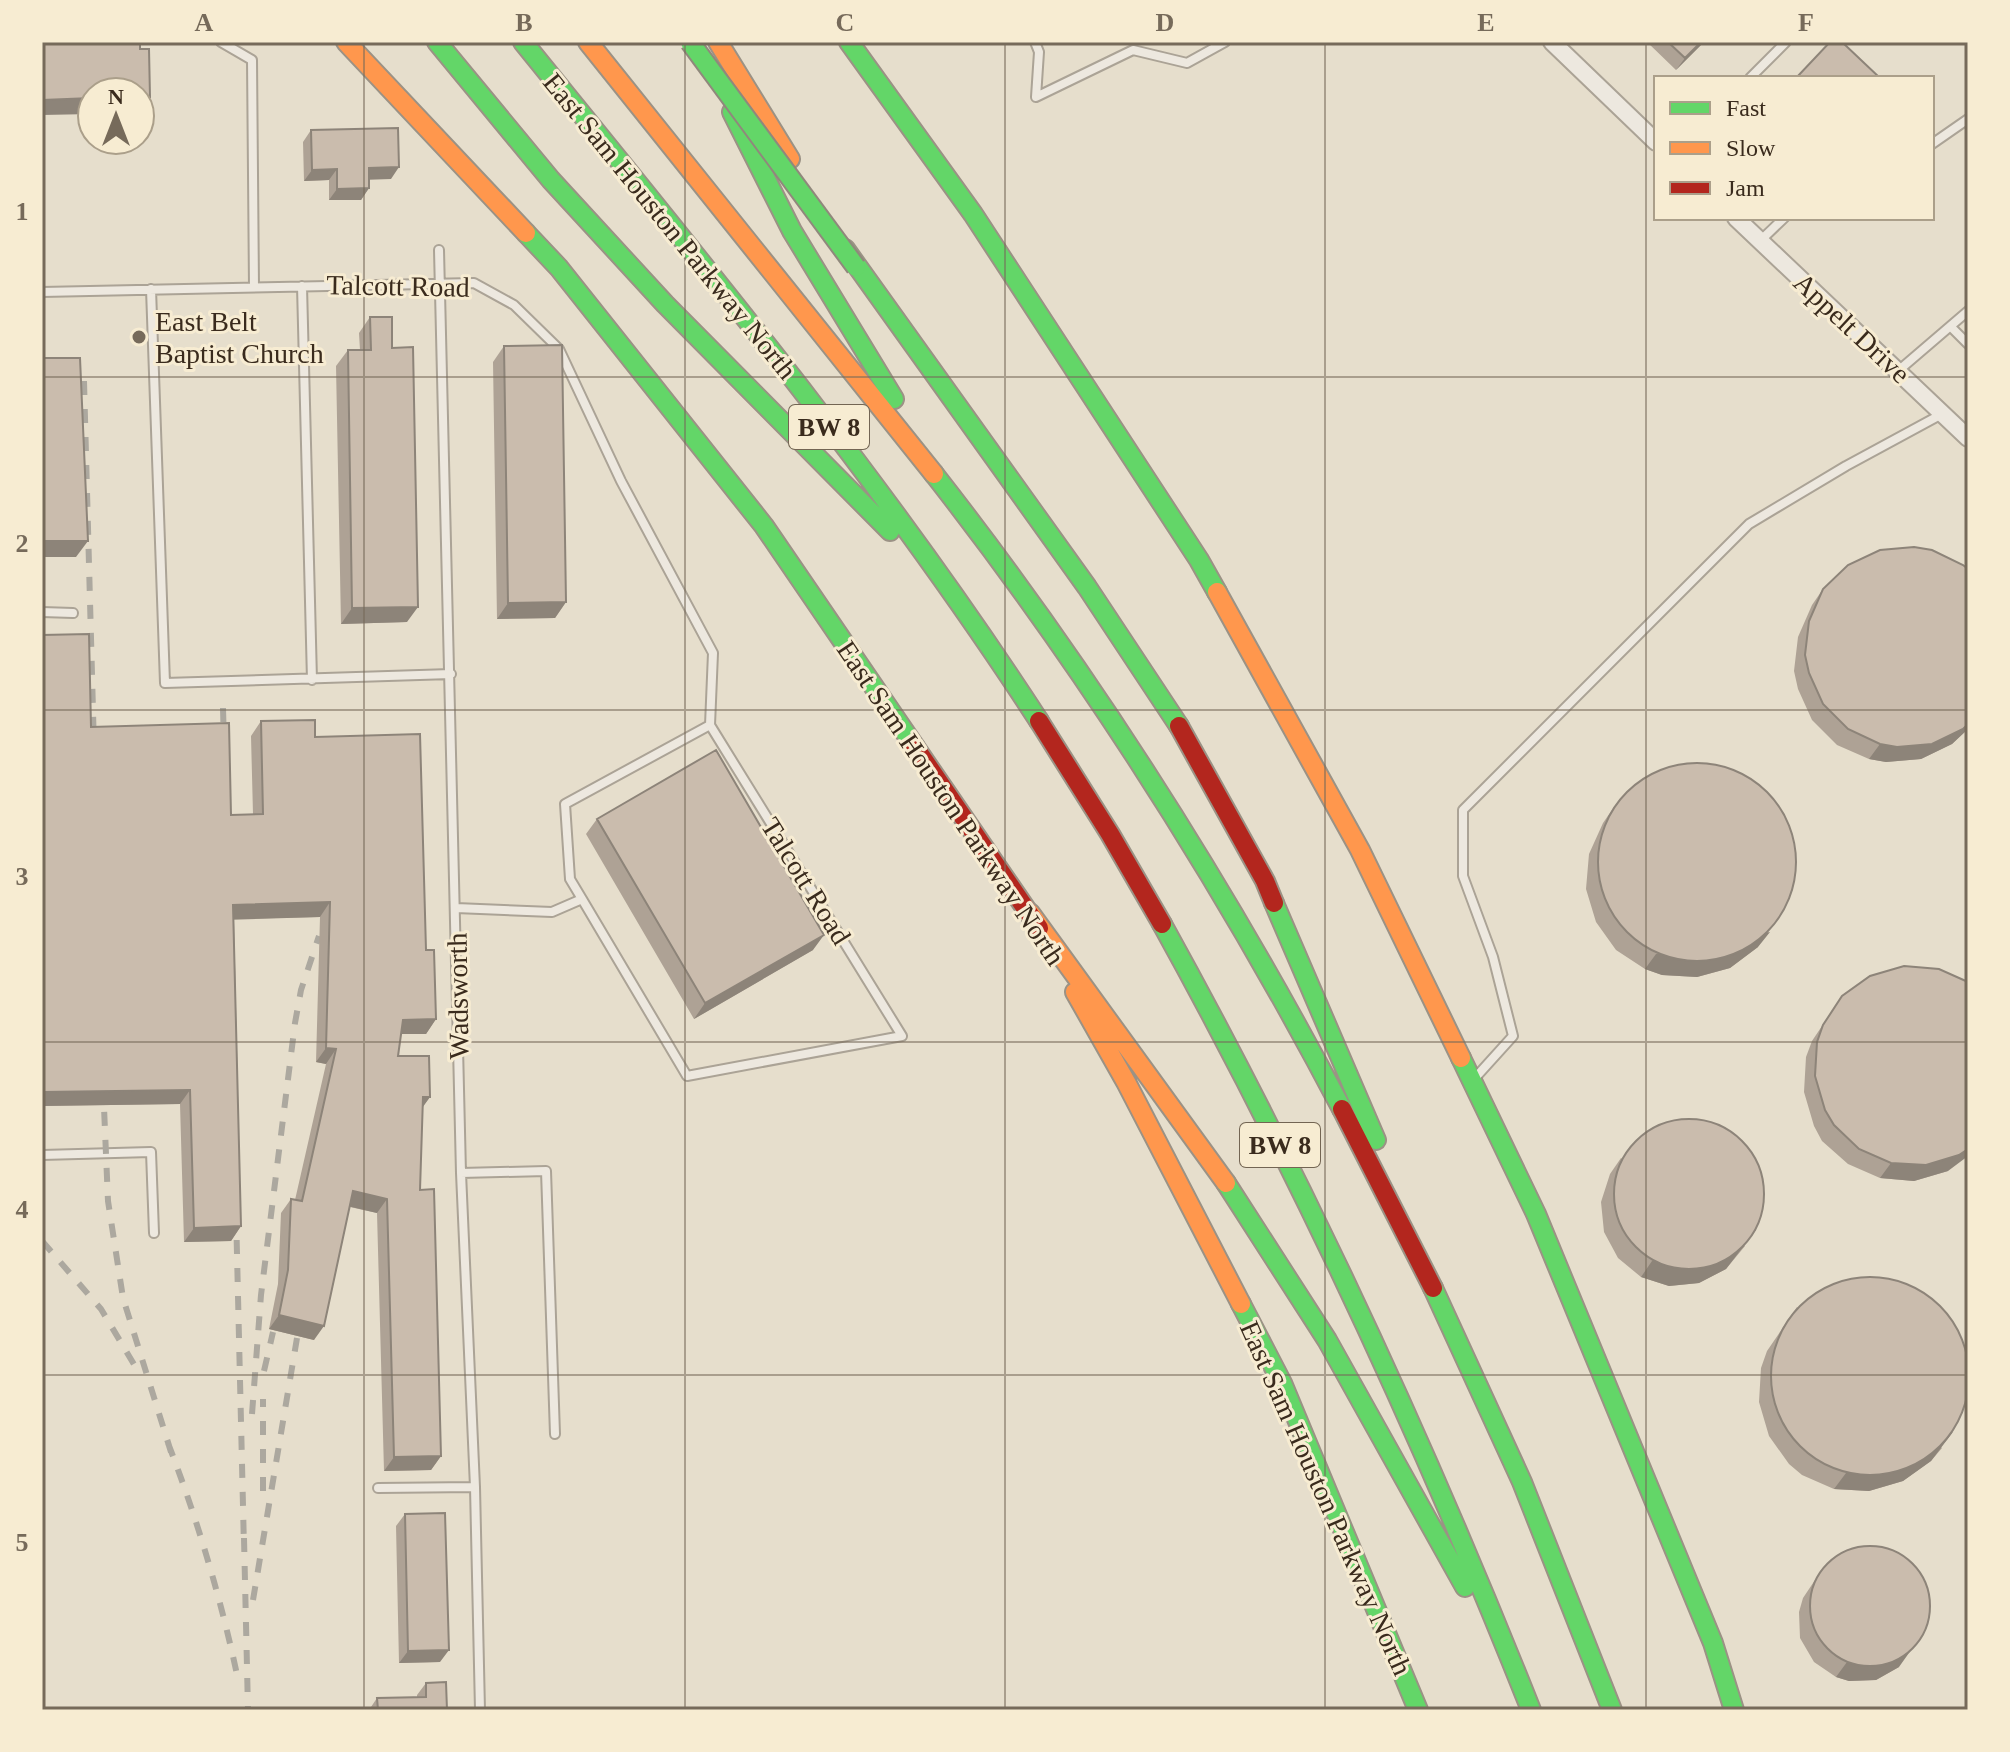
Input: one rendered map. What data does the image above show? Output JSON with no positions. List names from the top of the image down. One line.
{"streets":{"main road":["East Sam Houston Parkway North","BW 8"],"street":["Appelt Drive"],"lane":["Talcott Road","Wadsworth"]},"crossings":[["Talcott Road","Wadsworth"]],"places":["East Belt Baptist Church"],"legend":["Fast","Slow","Jam"],"north":"top","grid":{"columns":["A","B","C","D","E","F"],"rows":["1","2","3","4","5"]}}
